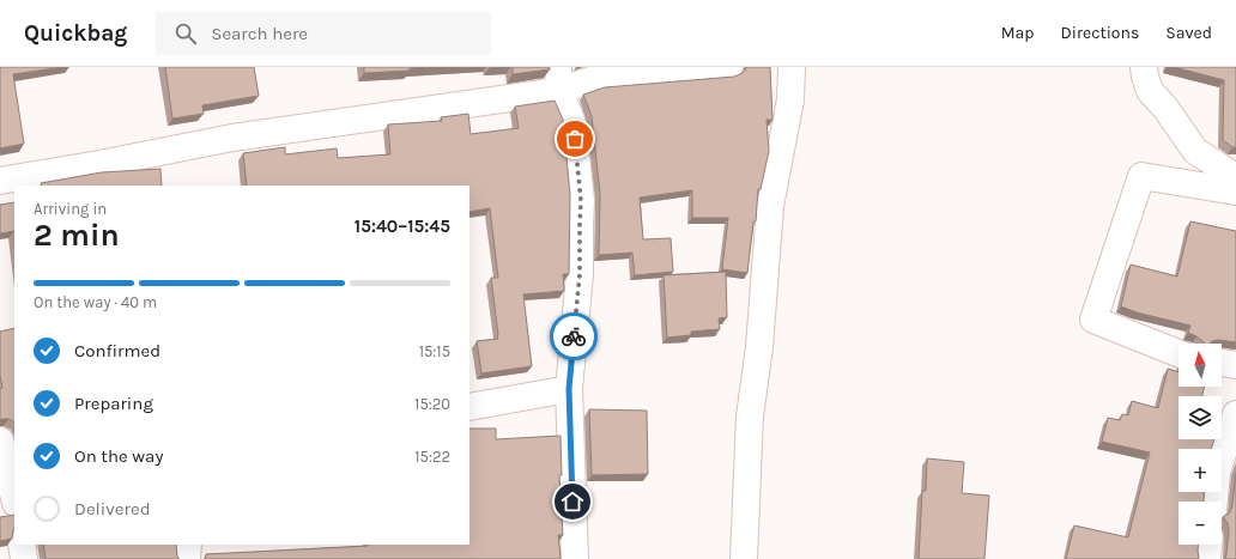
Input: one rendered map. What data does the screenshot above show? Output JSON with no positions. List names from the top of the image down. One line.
{"north":"top","page":{"header":"Quickbag","search":"Search here","nav":["Map","Directions","Saved"],"heading":["2 min","Arriving in","15:40–15:45"],"bar":"On the way · 40 m","list":[["Confirmed","15:15"],["Preparing","15:20"],["On the way","15:22"],"Delivered"],"map_buttons":["+","−"]}}
